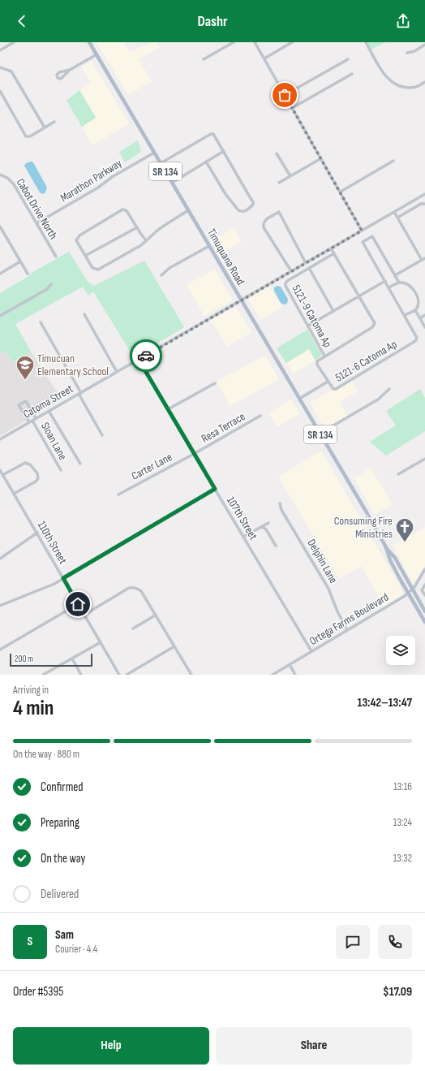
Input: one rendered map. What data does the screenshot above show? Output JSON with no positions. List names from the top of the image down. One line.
{"streets":{"main road":["SR 134","Timuquana Road"],"street":["Marathon Parkway","Cabot Drive North","5121-9 Catoma Ap","5121-6 Catoma Ap","Catoma Street","Resa Terrace","Sloan Lane","Carter Lane","107th Street","110th Street","Delphin Lane","Ortega Farms Boulevard"]},"crossings":[["Marathon Parkway","Cabot Drive North"],["Marathon Parkway","Timuquana Road"],["Timuquana Road","Catoma Street"],["Timuquana Road","Ortega Farms Boulevard"],["5121-9 Catoma Ap","5121-6 Catoma Ap"],["Catoma Street","Sloan Lane"],["Catoma Street","107th Street"],["Resa Terrace","Carter Lane"],["Resa Terrace","107th Street"],["Carter Lane","107th Street"],["107th Street","Ortega Farms Boulevard"],["Delphin Lane","Ortega Farms Boulevard"]],"places":{"school or university":["Timucuan Elementary School"],"church":["Consuming Fire Ministries"]},"scale_bar":"200 m","page":{"header":"Dashr","scale":"200 m","heading":["4 min","Arriving in","13:42–13:47"],"panel":["Sam","Courier · 4.4","Order #5395","$17.09"],"bar":"On the way · 880 m","list":[["Confirmed","13:16"],["Preparing","13:24"],["On the way","13:32"],"Delivered"],"round":"S","buttons":["Help","Share"]}}
